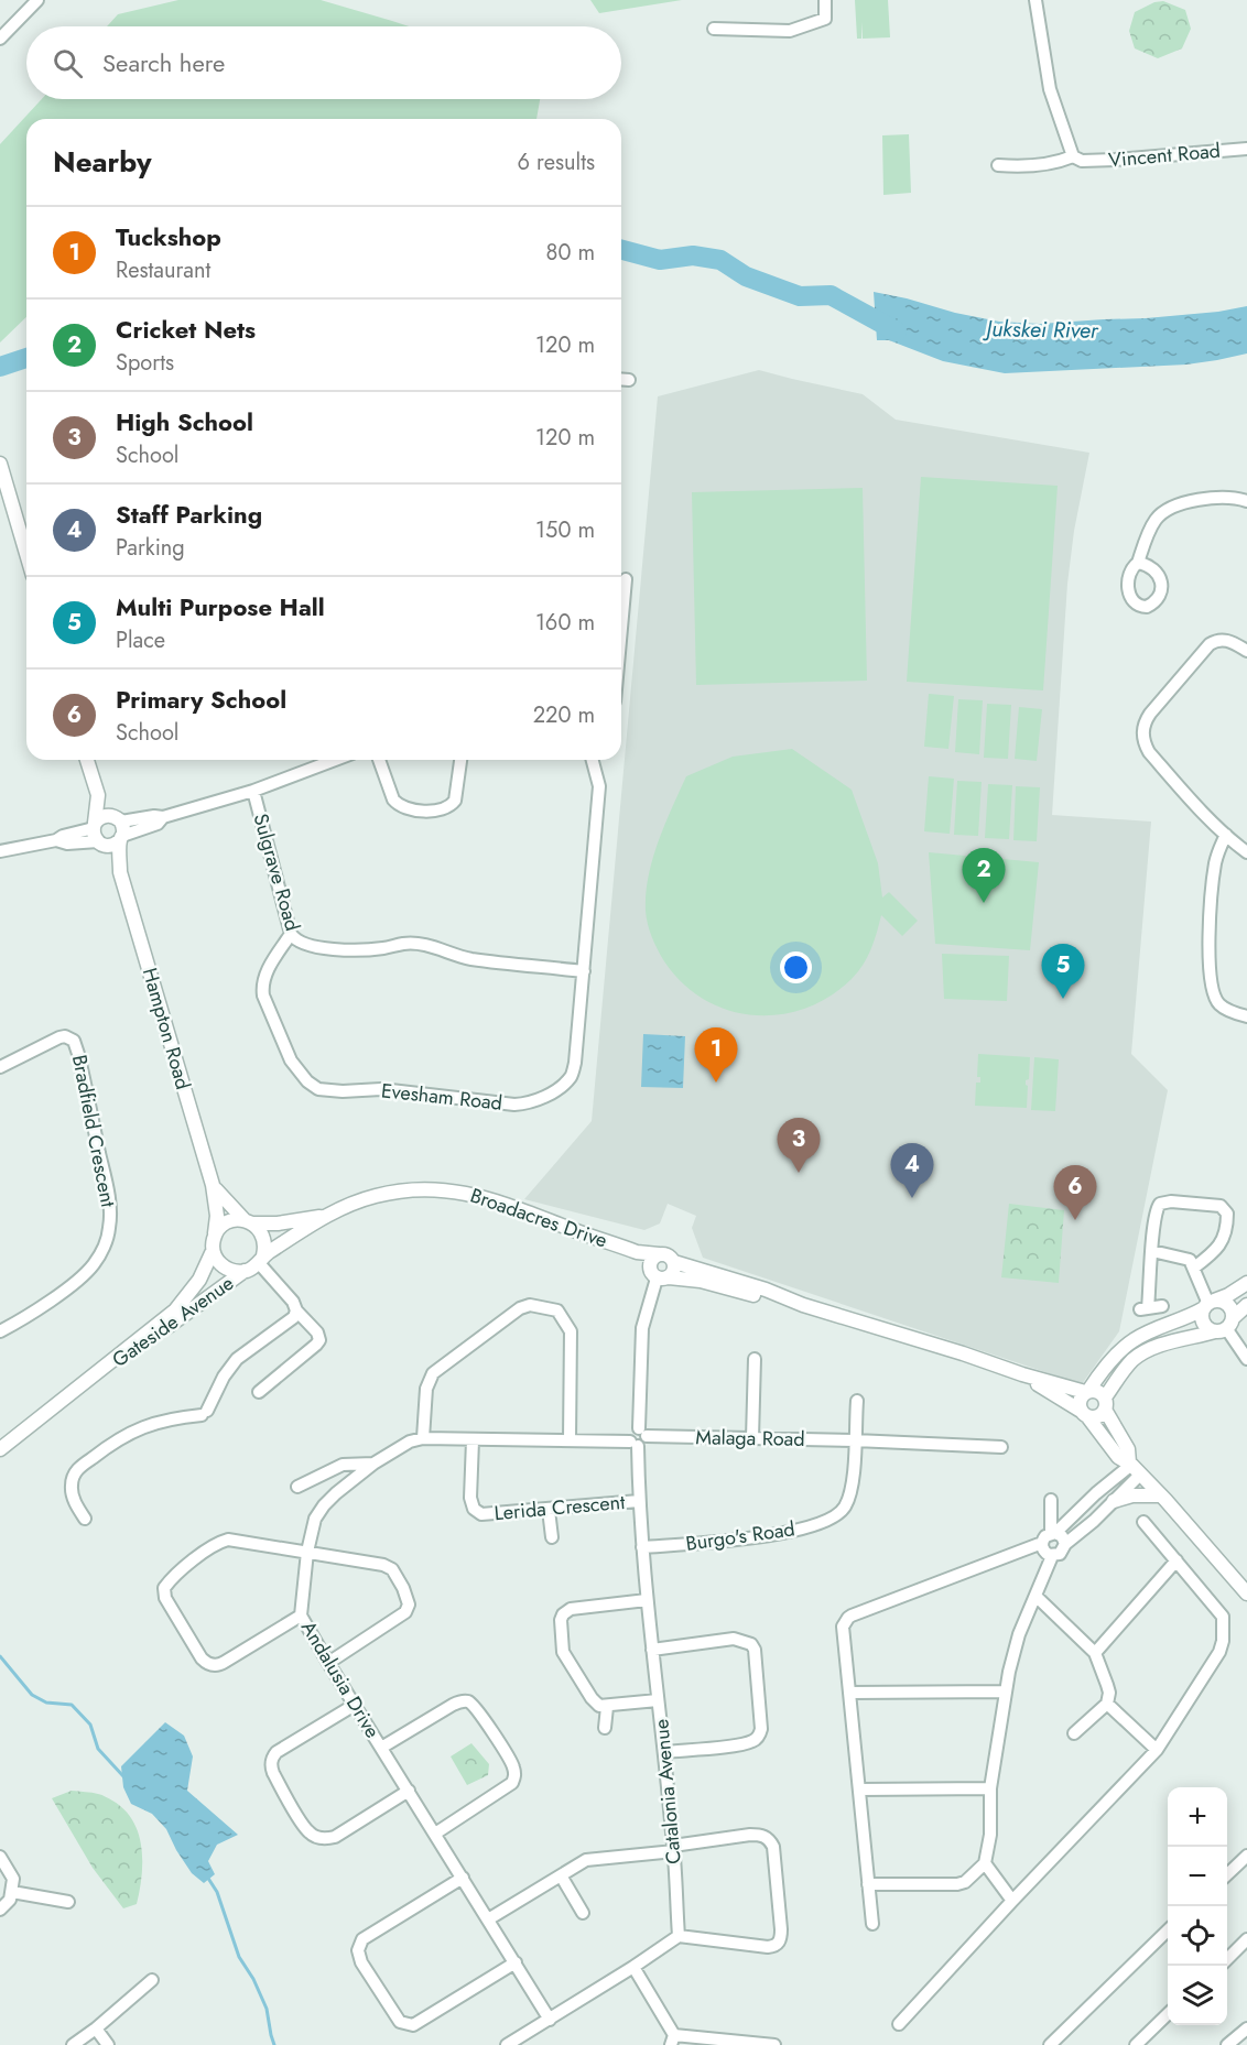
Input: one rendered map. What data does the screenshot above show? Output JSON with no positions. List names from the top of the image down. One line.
{"streets":{"street":["Vincent Road","Sulgrave Road","Hampton Road","Evesham Road","Bradfield Crescent","Broadacres Drive","Gateside Avenue","Malaga Road","Lerida Crescent","Burgo's Road","Andalusia Drive","Catalonia Avenue"]},"crossings":[["Sulgrave Road","Evesham Road"],["Hampton Road","Broadacres Drive"],["Hampton Road","Gateside Avenue"],["Broadacres Drive","Gateside Avenue"],["Malaga Road","Burgo's Road"],["Lerida Crescent","Andalusia Drive"],["Lerida Crescent","Catalonia Avenue"],["Burgo's Road","Catalonia Avenue"],["Andalusia Drive","Catalonia Avenue"]],"water":["Jukskei River"],"page":{"search":"Search here","heading":["Nearby","6 results"],"list":[{"mark":"1","name":"Tuckshop","note":"Restaurant","value":"80 m"},{"mark":"2","name":"Cricket Nets","note":"Sports","value":"120 m"},{"mark":"3","name":"High School","note":"School","value":"120 m"},{"mark":"4","name":"Staff Parking","note":"Parking","value":"150 m"},{"mark":"5","name":"Multi Purpose Hall","note":"Place","value":"160 m"},{"mark":"6","name":"Primary School","note":"School","value":"220 m"}],"pins":["2","5","1","3","4","6"],"map_buttons":["+","−"]}}
